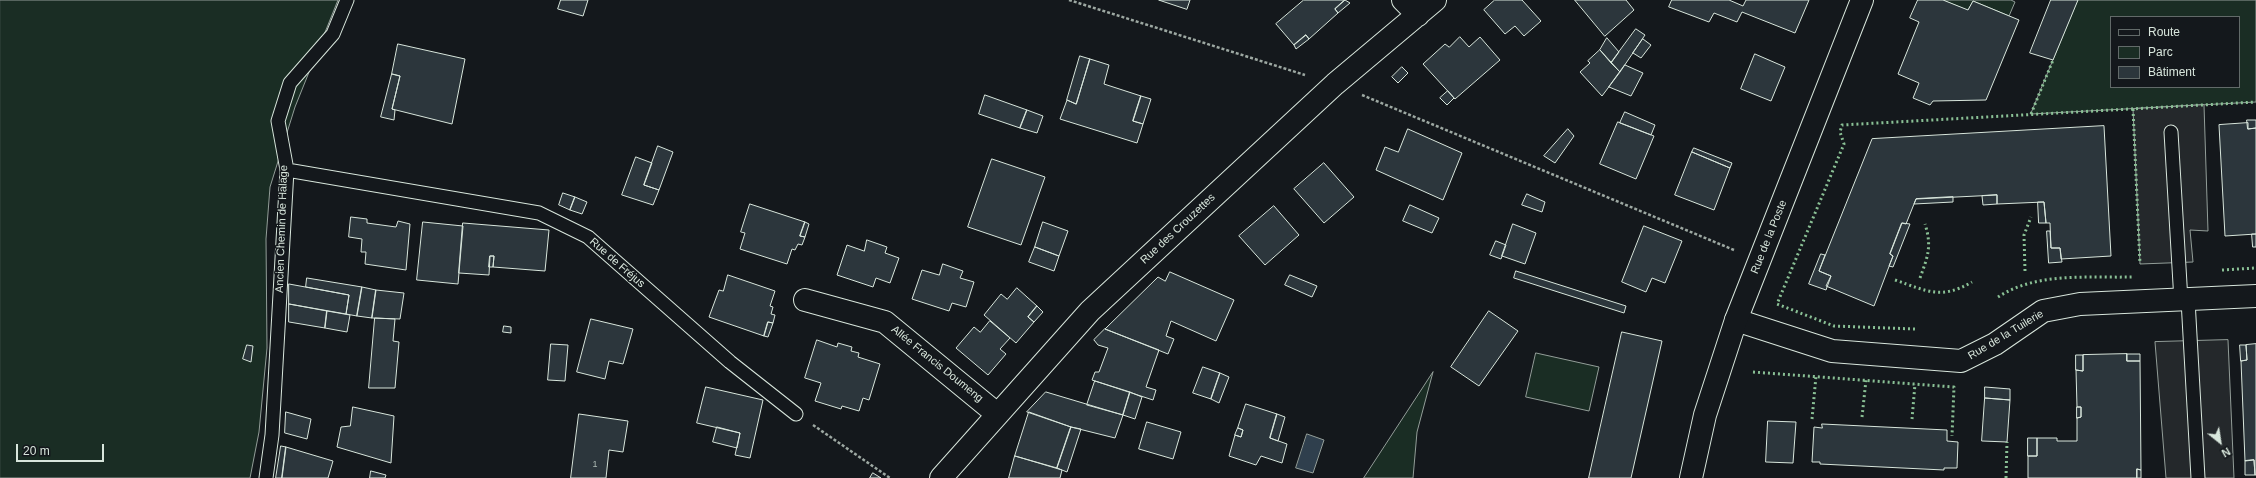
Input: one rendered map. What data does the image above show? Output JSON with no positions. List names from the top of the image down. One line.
{"streets":{"street":["Rue des Crouzettes","Rue de la Poste","Rue de la Tuilerie","Allée Francis Doumeng"],"lane":["Ancien Chemin de Halage","Rue de Fréjus"]},"crossings":[["Ancien Chemin de Halage","Rue de Fréjus"],["Rue des Crouzettes","Allée Francis Doumeng"],["Rue de la Poste","Rue de la Tuilerie"]],"house_numbers":["1"],"legend":["Route","Parc","Bâtiment"],"scale_bar":"20 m","north":"bottom right"}
